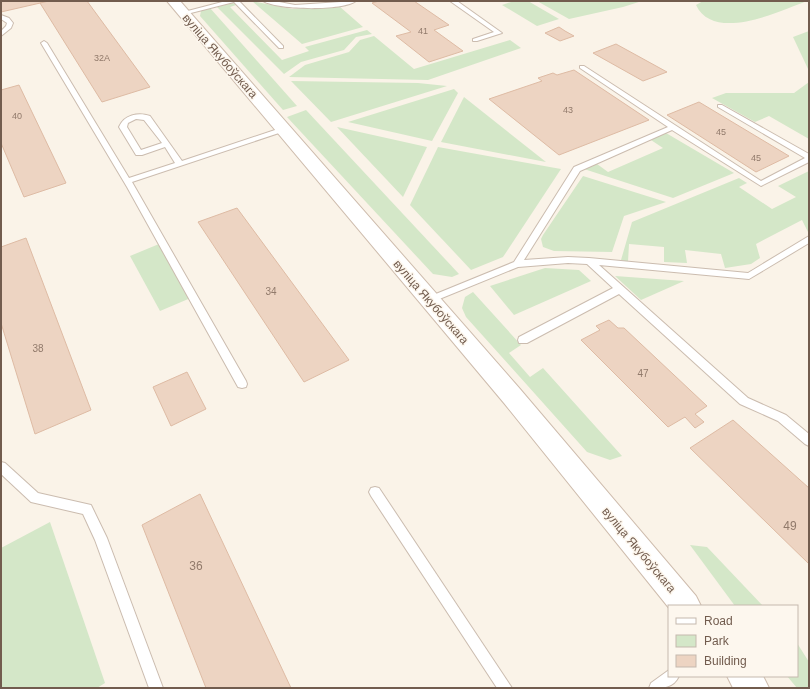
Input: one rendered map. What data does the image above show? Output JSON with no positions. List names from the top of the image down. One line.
{"streets":{"main road":["вуліца Якубоўскага"]},"house_numbers":["41","32А","43","40","45","45","34","38","47","49","36"],"legend":["Road","Park","Building"]}
